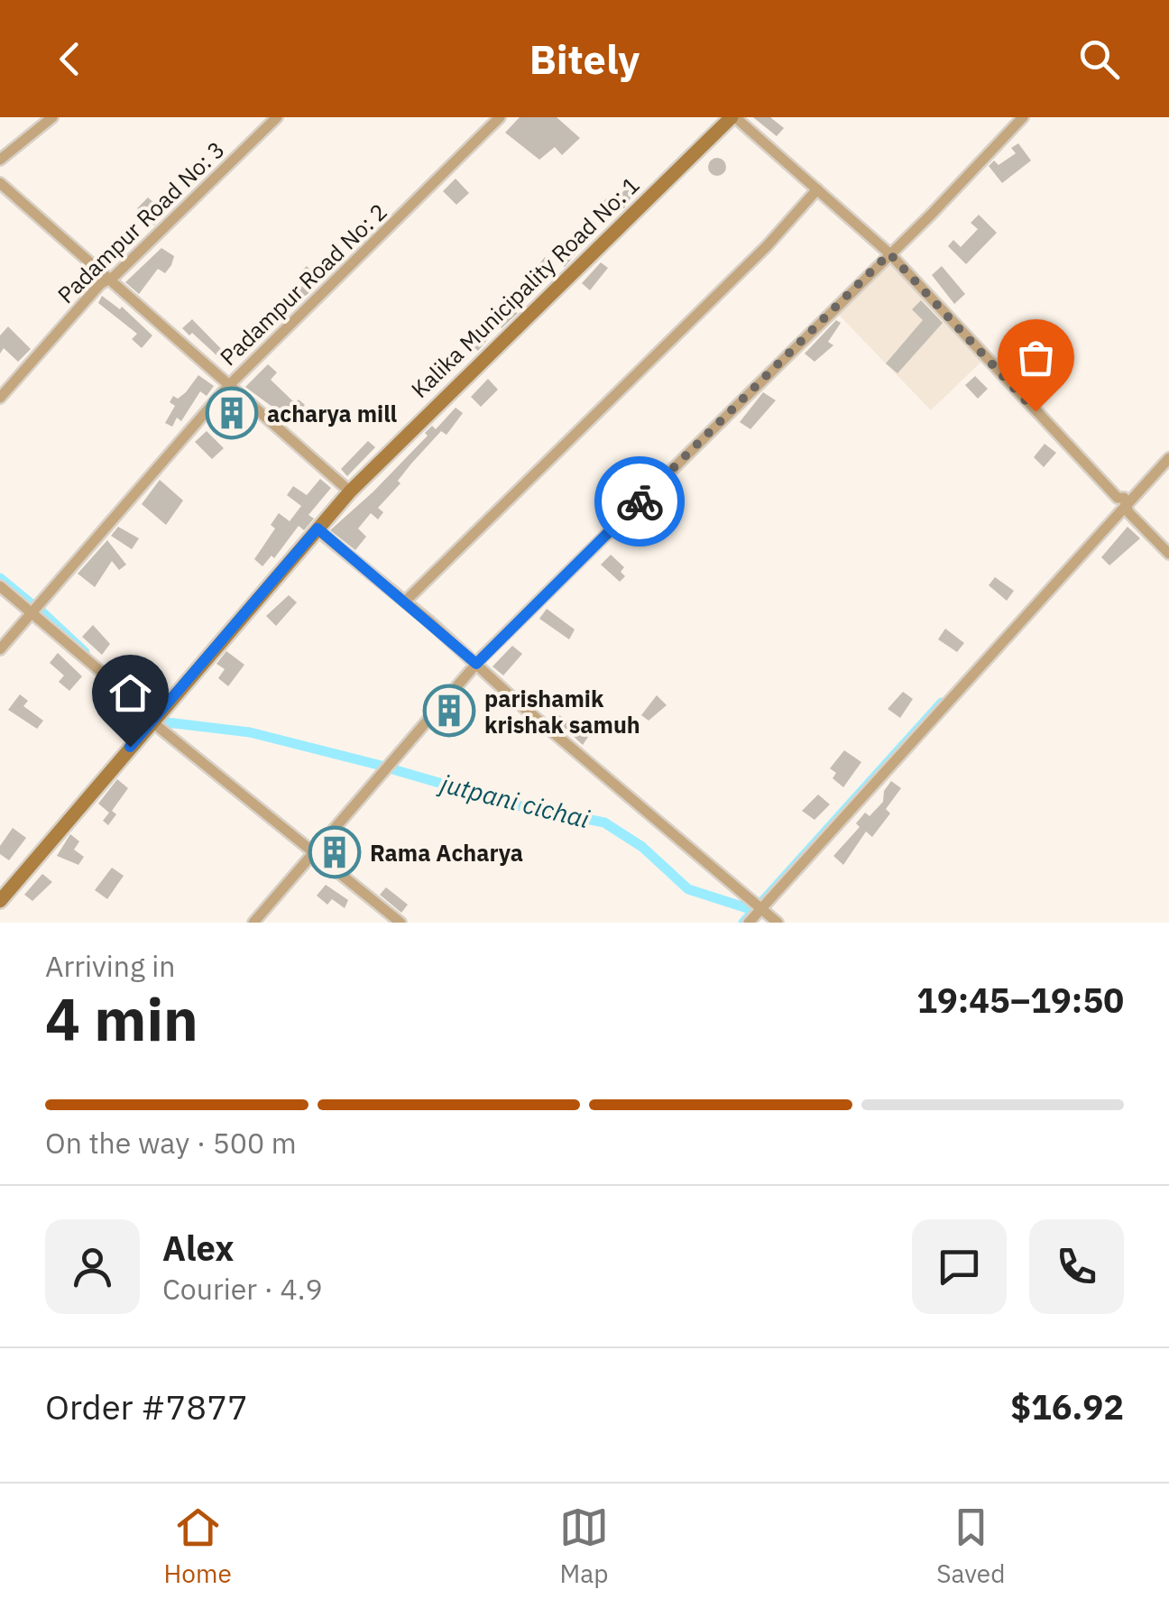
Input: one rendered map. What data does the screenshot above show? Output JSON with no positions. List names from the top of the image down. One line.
{"streets":{"street":["Padampur Road No: 3","Padampur Road No: 2","Kalika Municipality Road No: 1"]},"water":["jutpani cichai"],"places":{"building":["acharya mill","parishamik krishak samuh","Rama Acharya"]},"page":{"header":"Bitely","heading":["4 min","Arriving in","19:45–19:50"],"panel":["Alex","Courier · 4.9","Order #7877","$16.92"],"bar":"On the way · 500 m","tabs":["Home","Map","Saved"]}}
